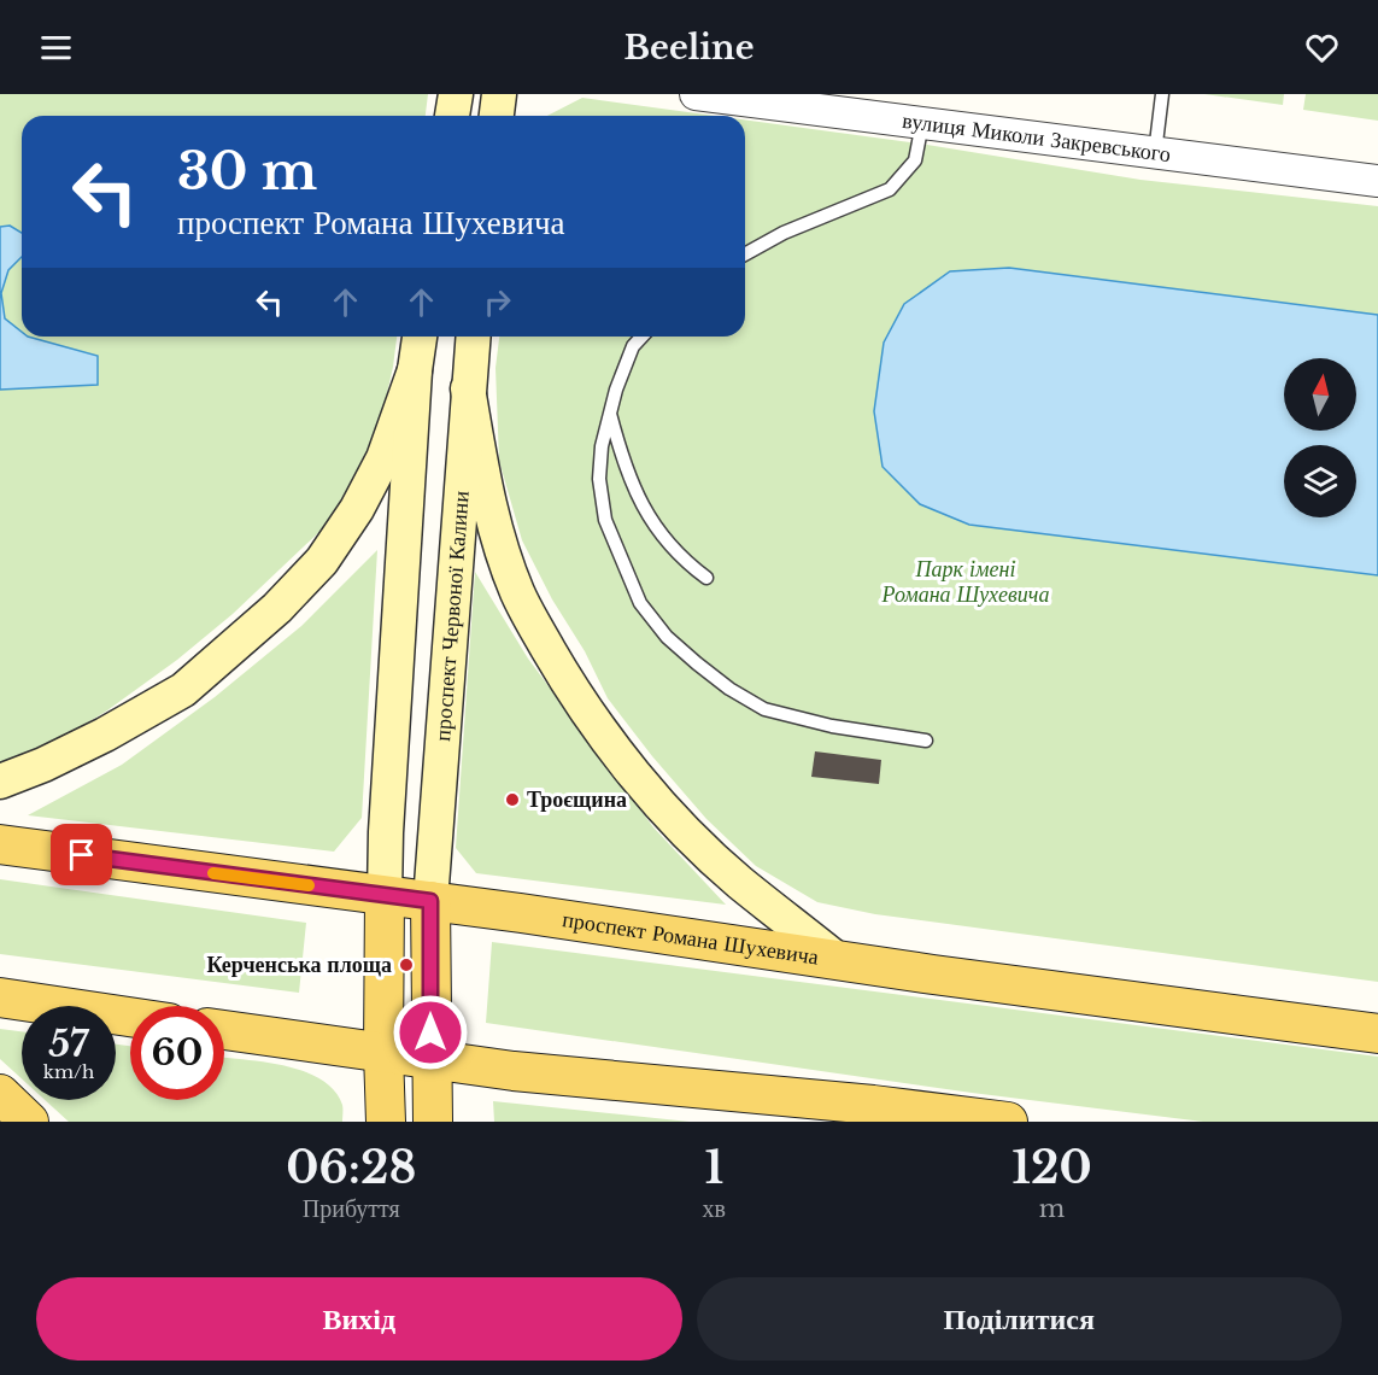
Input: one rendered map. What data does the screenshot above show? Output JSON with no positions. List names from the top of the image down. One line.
{"streets":{"main road":["проспект Червоної Калини","проспект Романа Шухевича"],"street":["вулиця Миколи Закревського"]},"crossings":[["проспект Червоної Калини","проспект Романа Шухевича"]],"parks":["Парк імені Романа Шухевича"],"places":["Троєщина","Керченська площа"],"north":"top","page":{"header":"Beeline","turn":["30 m","проспект Романа Шухевича"],"speed":"57 km/h","limit":"60","eta":["06:28","Прибуття","1","хв","120","m"],"buttons":["Вихід","Поділитися"]}}
